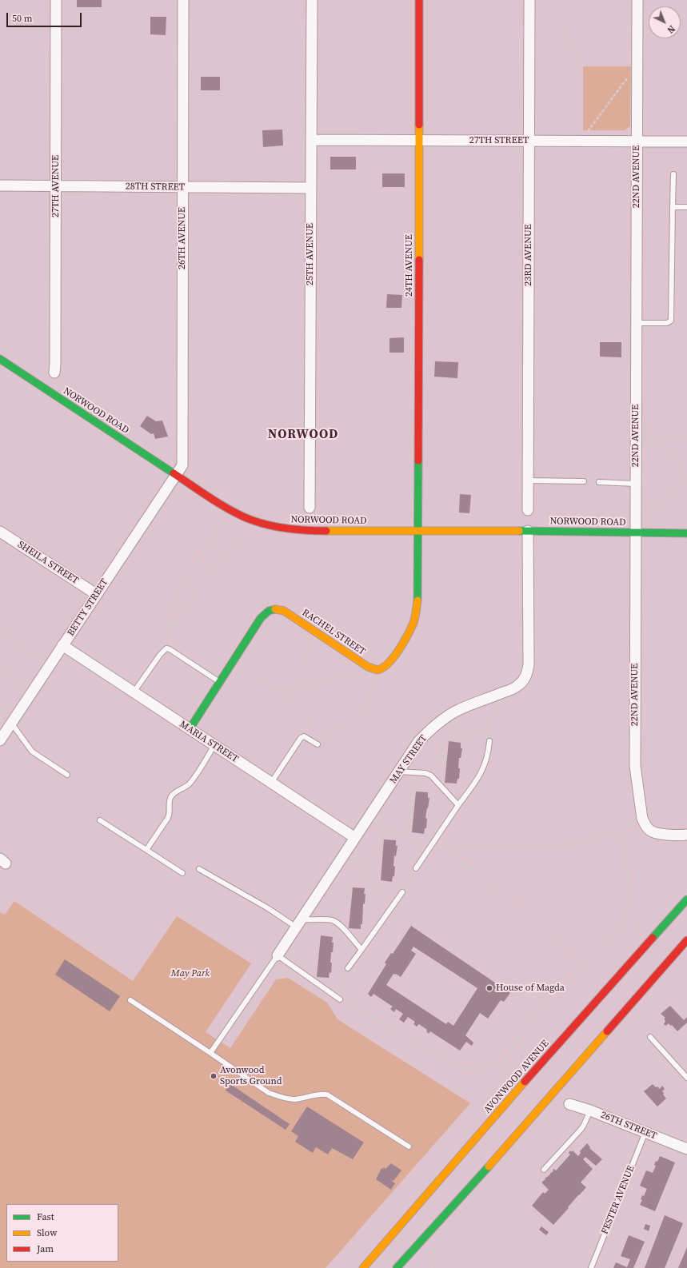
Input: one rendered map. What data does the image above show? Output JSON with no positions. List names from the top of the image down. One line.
{"streets":{"street":["27TH STREET","22ND AVENUE","27TH AVENUE","28TH STREET","26TH AVENUE","25TH AVENUE","23RD AVENUE","24TH AVENUE","NORWOOD ROAD","SHEILA STREET","BETTY STREET","RACHEL STREET","MARIA STREET","MAY STREET","AVONWOOD AVENUE","26TH STREET"],"lane":["FESTER AVENUE"]},"crossings":[["27TH STREET","22ND AVENUE"],["27TH STREET","25TH AVENUE"],["27TH STREET","23RD AVENUE"],["27TH STREET","24TH AVENUE"],["22ND AVENUE","NORWOOD ROAD"],["27TH AVENUE","28TH STREET"],["28TH STREET","26TH AVENUE"],["28TH STREET","25TH AVENUE"],["26TH AVENUE","NORWOOD ROAD"],["26TH AVENUE","BETTY STREET"],["24TH AVENUE","NORWOOD ROAD"],["NORWOOD ROAD","BETTY STREET"],["NORWOOD ROAD","MAY STREET"],["SHEILA STREET","BETTY STREET"],["BETTY STREET","MARIA STREET"],["RACHEL STREET","MARIA STREET"],["MARIA STREET","MAY STREET"],["26TH STREET","FESTER AVENUE"]],"districts":["NORWOOD"],"parks":["May Park"],"places":["House of Magda","Avonwood Sports Ground"],"legend":["Fast","Slow","Jam"],"scale_bar":"50 m","north":"bottom right"}
